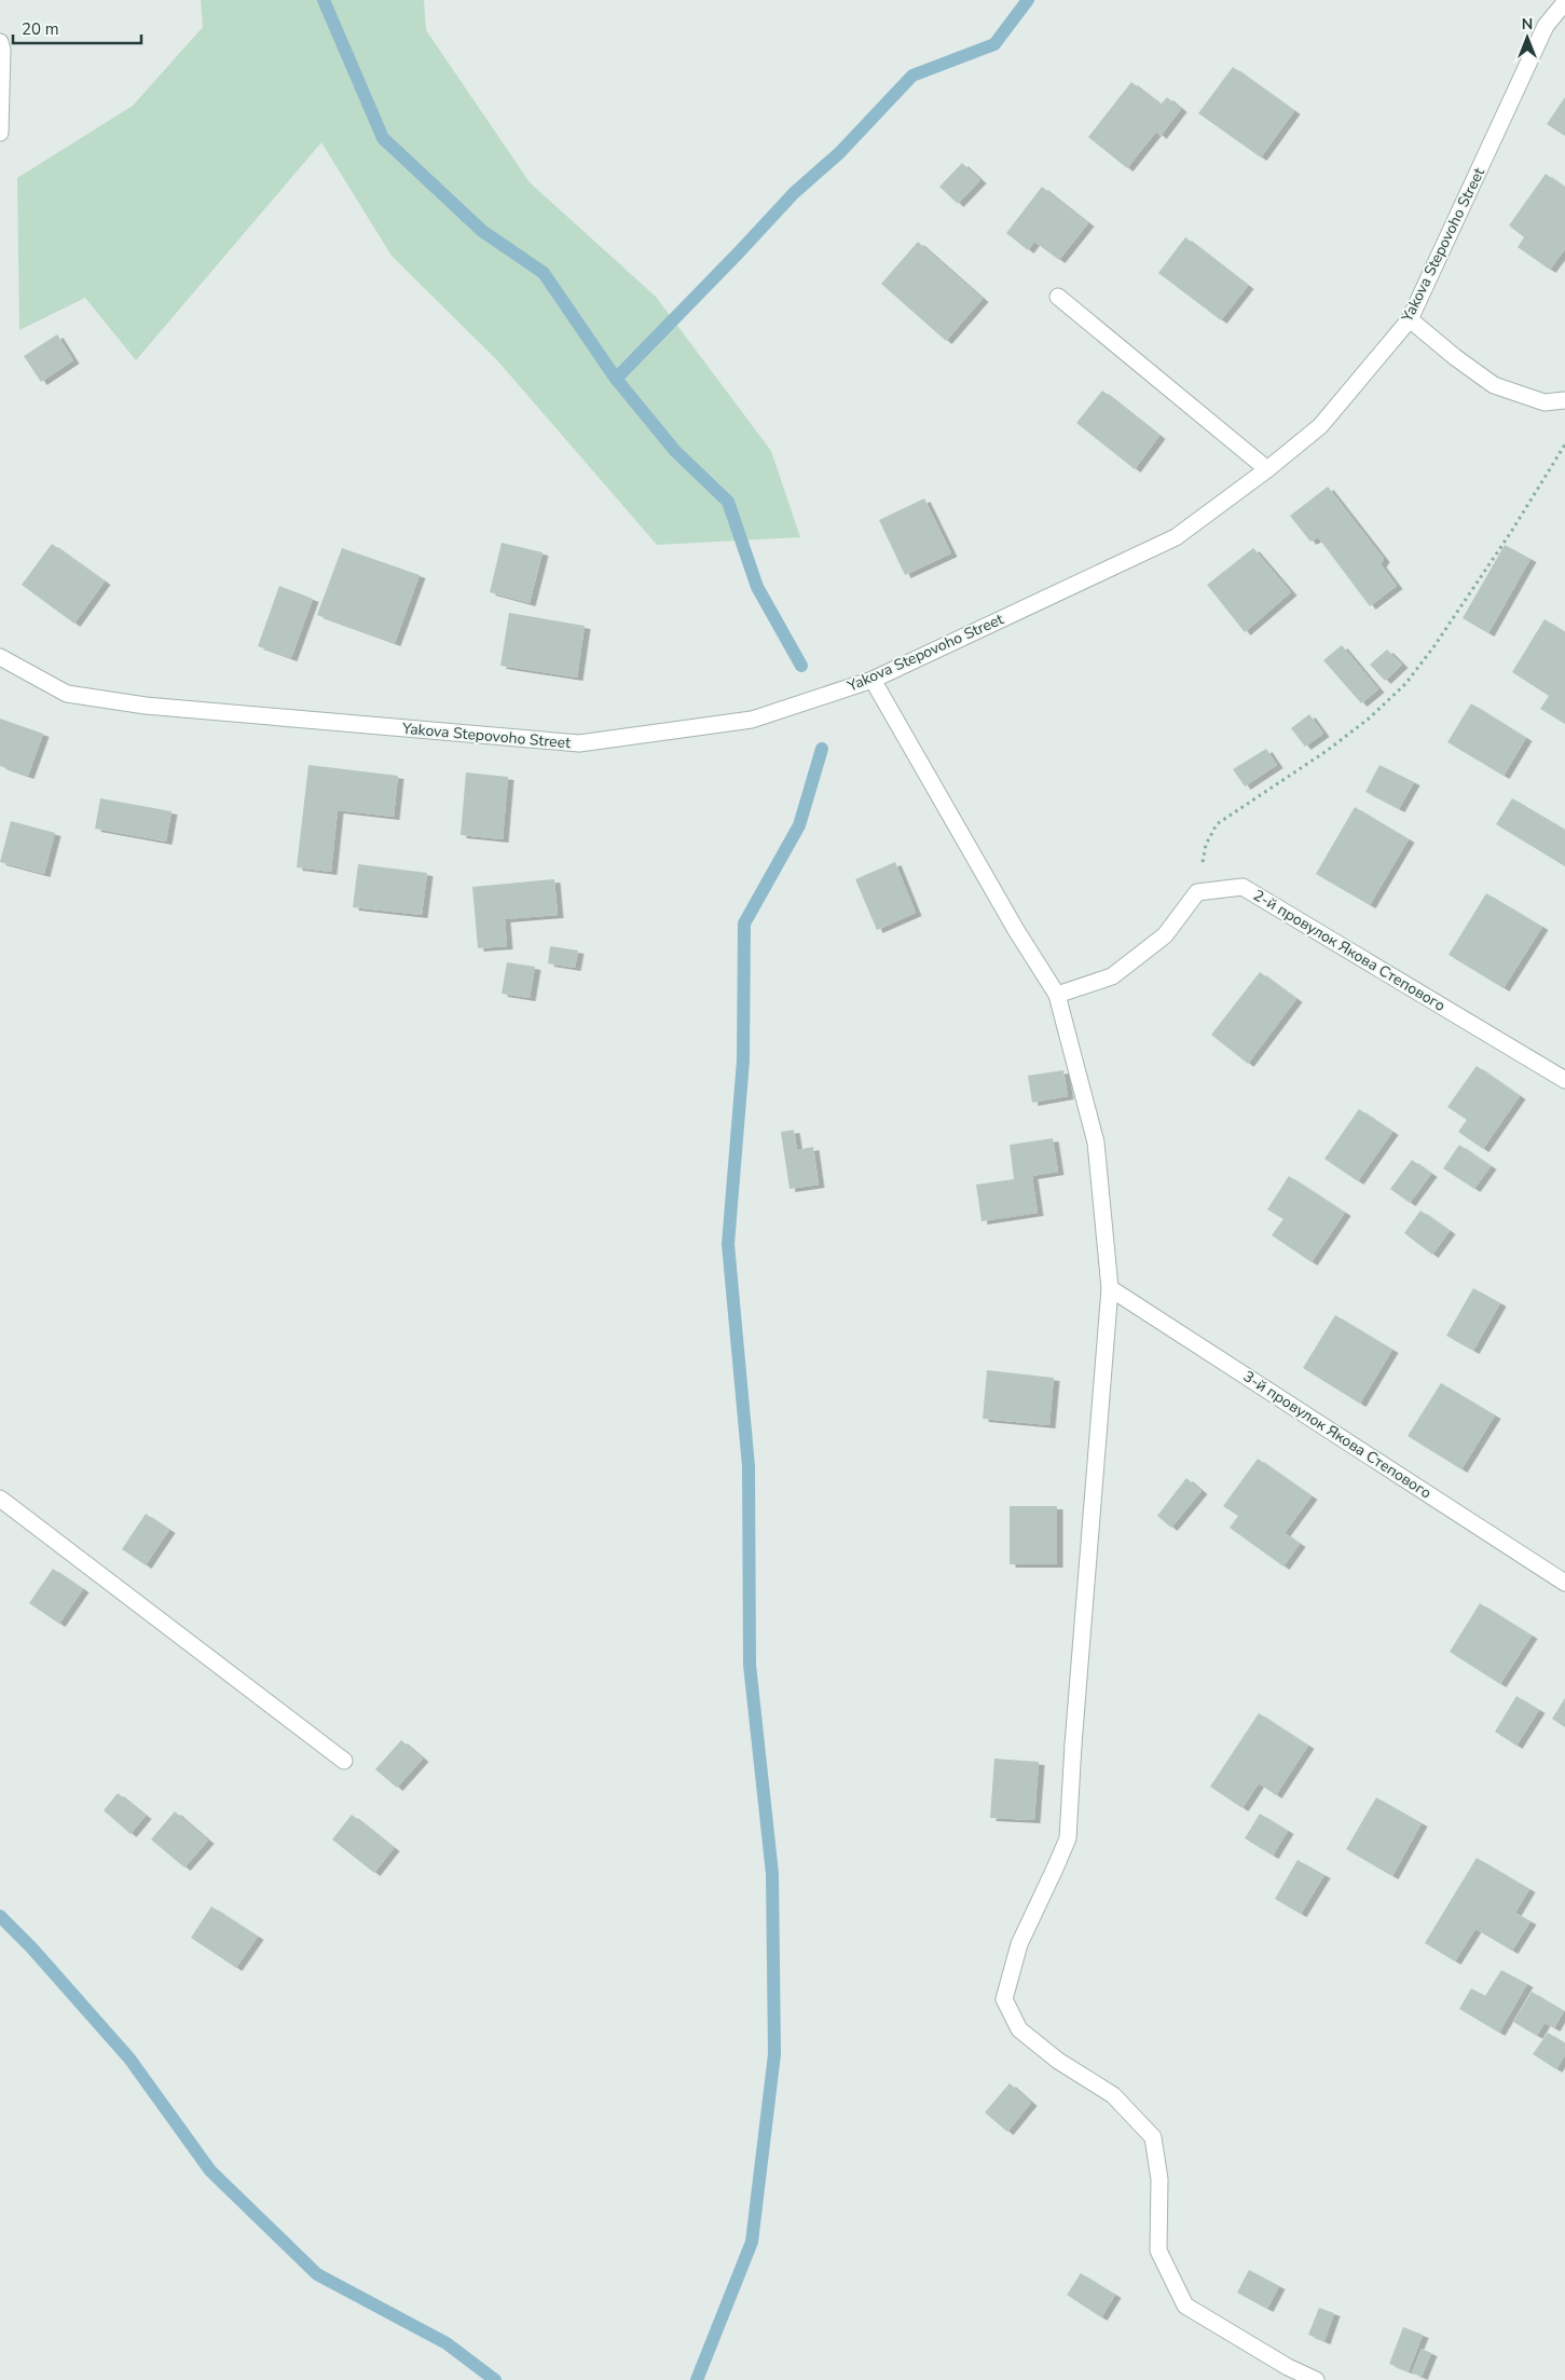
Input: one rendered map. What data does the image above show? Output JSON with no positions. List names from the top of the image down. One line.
{"streets":{"street":["Yakova Stepovoho Street","2-й провулок Якова Степового","3-й провулок Якова Степового"]},"scale_bar":"20 m","north":"top"}
